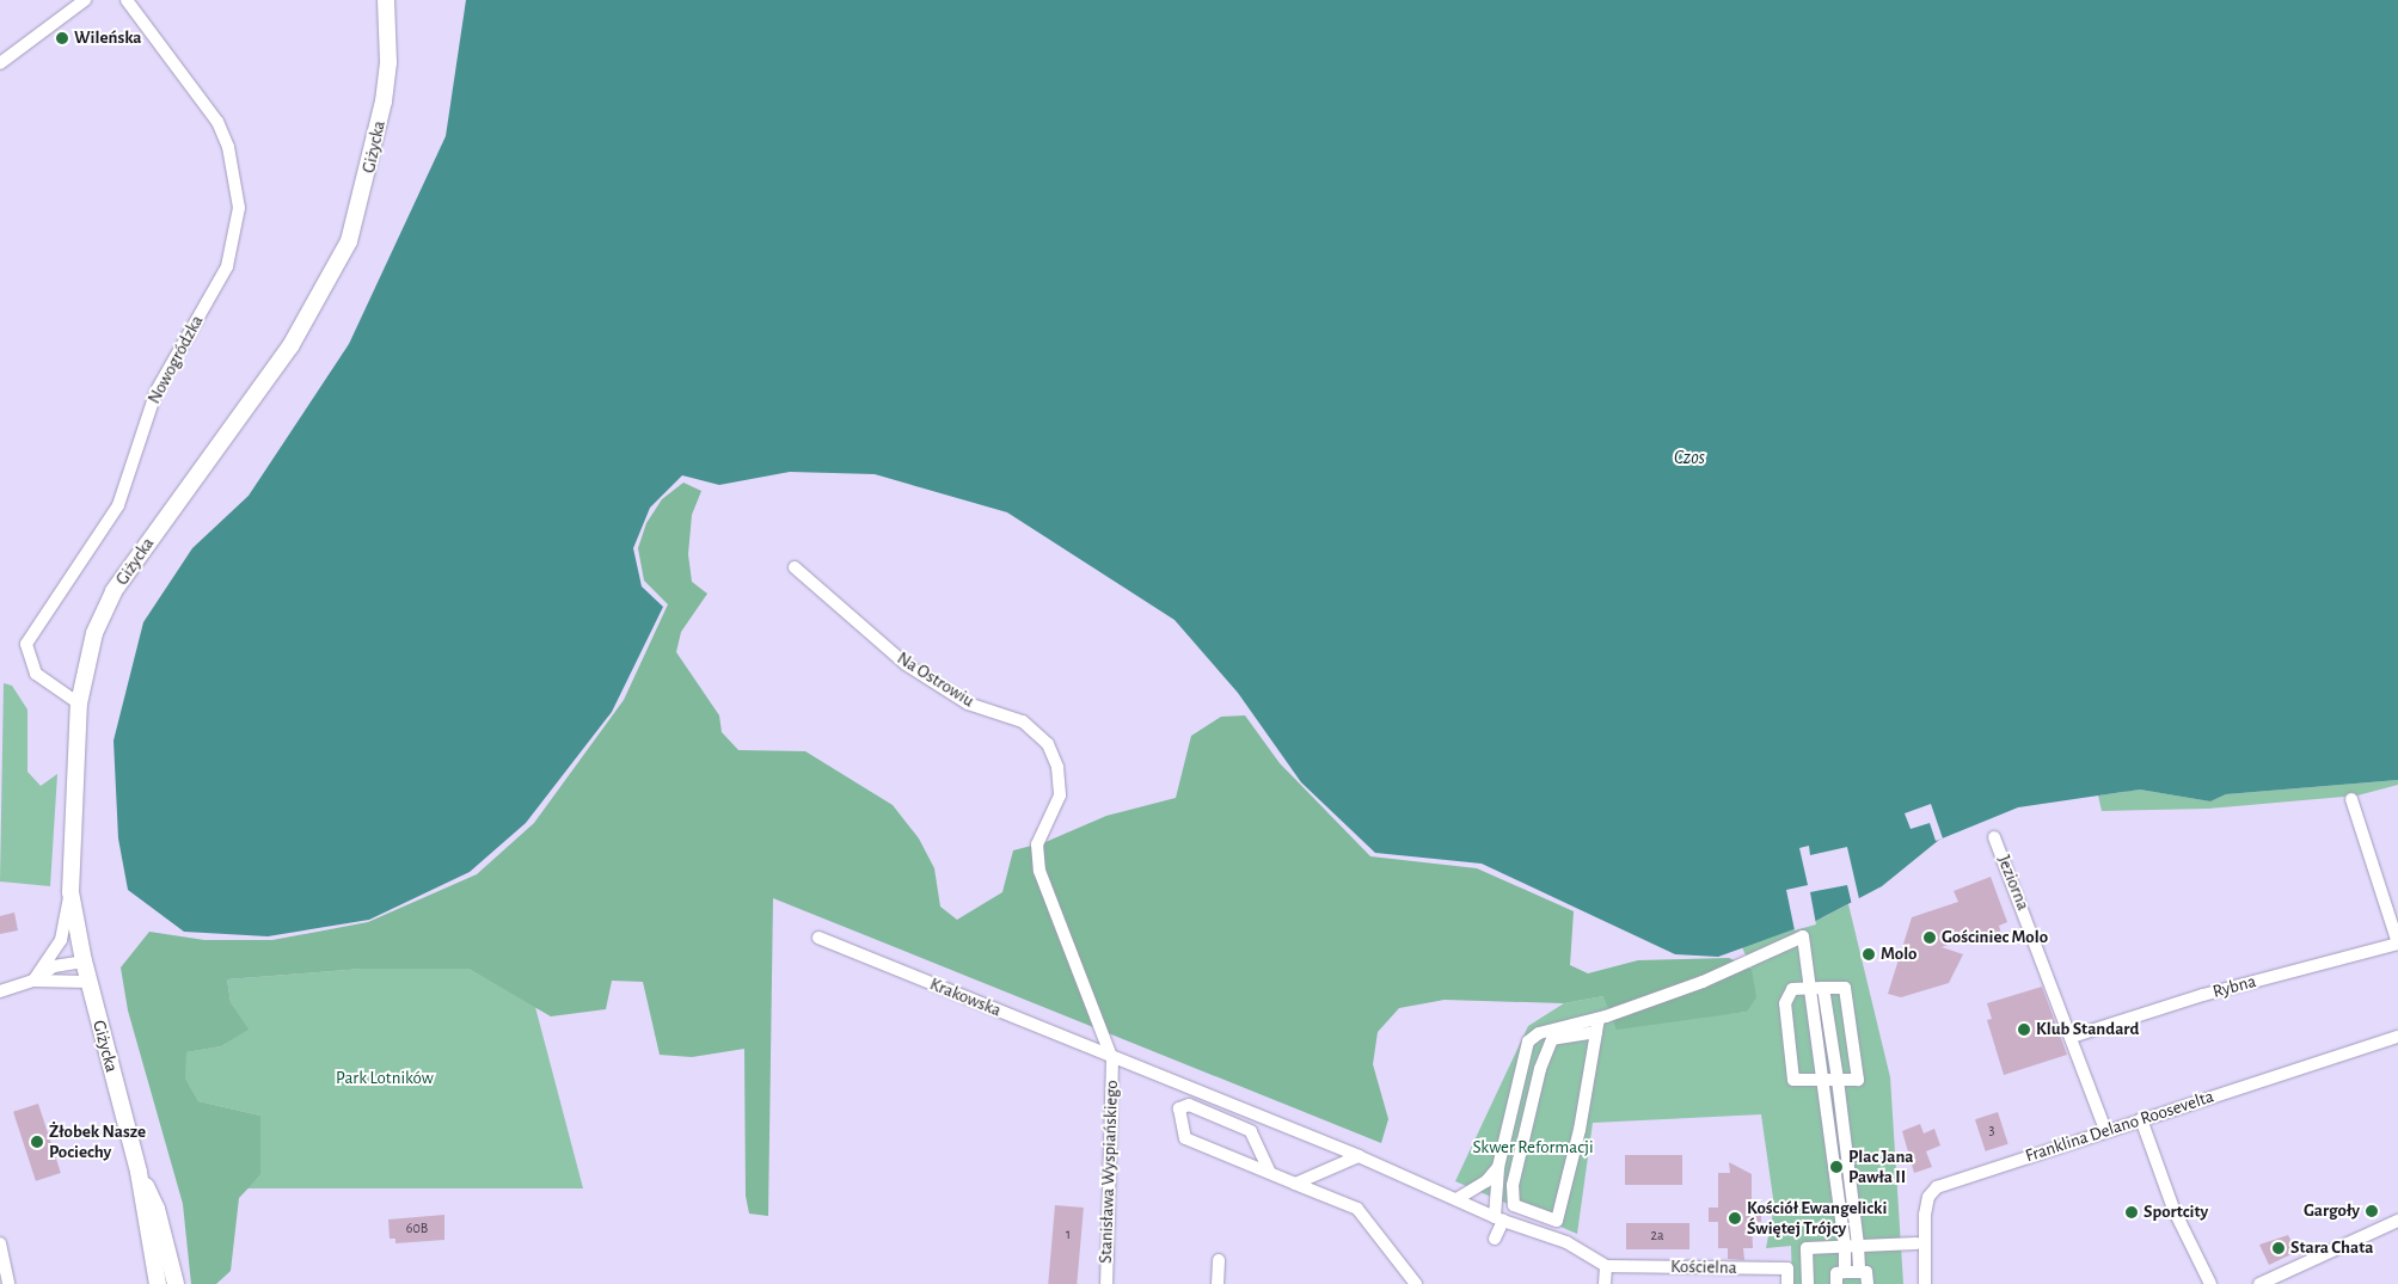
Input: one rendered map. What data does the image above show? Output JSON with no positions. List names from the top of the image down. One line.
{"streets":{"street":["Giżycka","Nowogródzka","Na Ostrowiu","Jeziorna","Rybna","Krakowska","Franklina Delano Roosevelta","Stanisława Wyspiańskiego","Kościelna"]},"crossings":[["Giżycka","Nowogródzka"],["Na Ostrowiu","Krakowska"],["Na Ostrowiu","Stanisława Wyspiańskiego"],["Jeziorna","Rybna"],["Jeziorna","Franklina Delano Roosevelta"],["Krakowska","Stanisława Wyspiańskiego"],["Krakowska","Kościelna"]],"water":["Czos"],"parks":["Park Lotników","Skwer Reformacji"],"places":["Wileńska","Gościniec Molo","Molo","Klub Standard","Żłobek Nasze Pociechy","Plac Jana Pawła II","Gargoły","Sportcity","Kościół Ewangelicki Świętej Trójcy","Stara Chata"],"house_numbers":["3","60B","1","2a"]}
